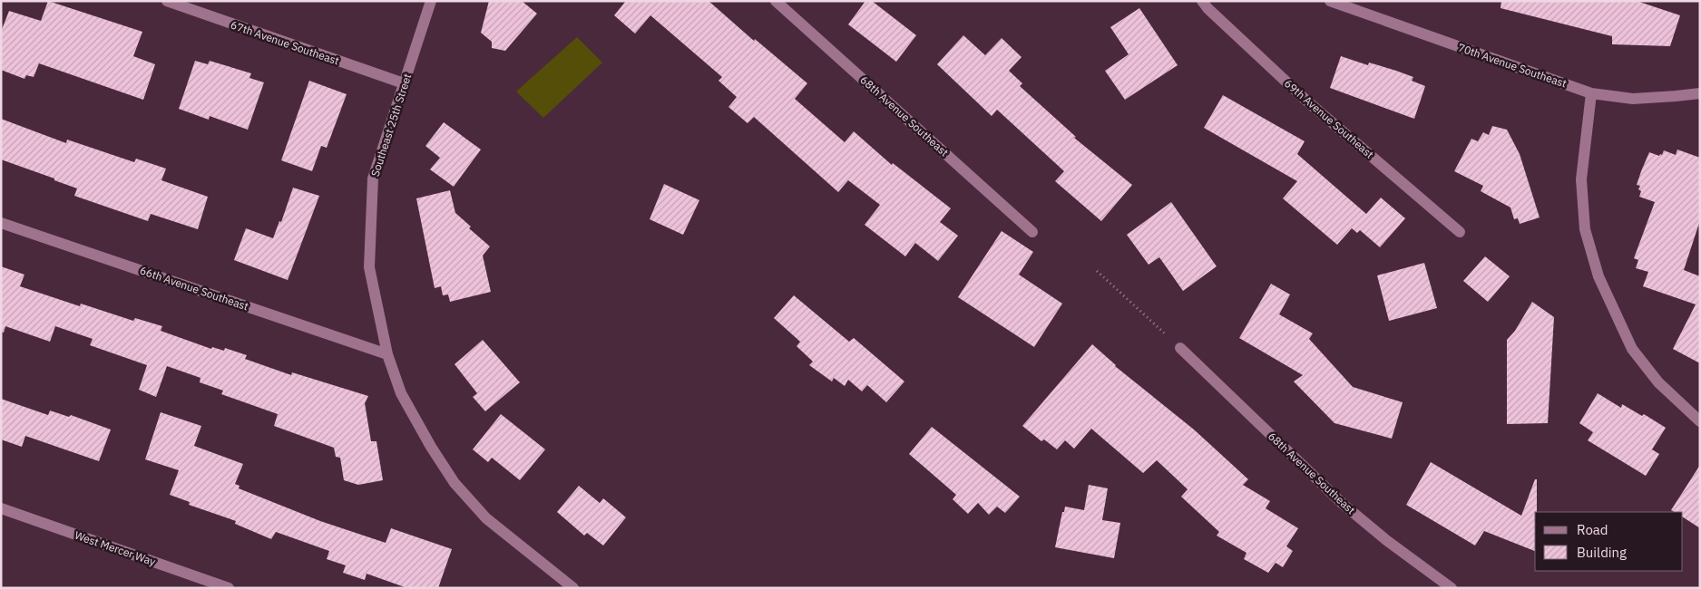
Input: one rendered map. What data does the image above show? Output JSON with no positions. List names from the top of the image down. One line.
{"streets":{"street":["67th Avenue Southeast","70th Avenue Southeast","68th Avenue Southeast","69th Avenue Southeast","Southeast 25th Street","66th Avenue Southeast","West Mercer Way"]},"crossings":[["67th Avenue Southeast","Southeast 25th Street"],["Southeast 25th Street","66th Avenue Southeast"]],"legend":["Road","Building"]}
